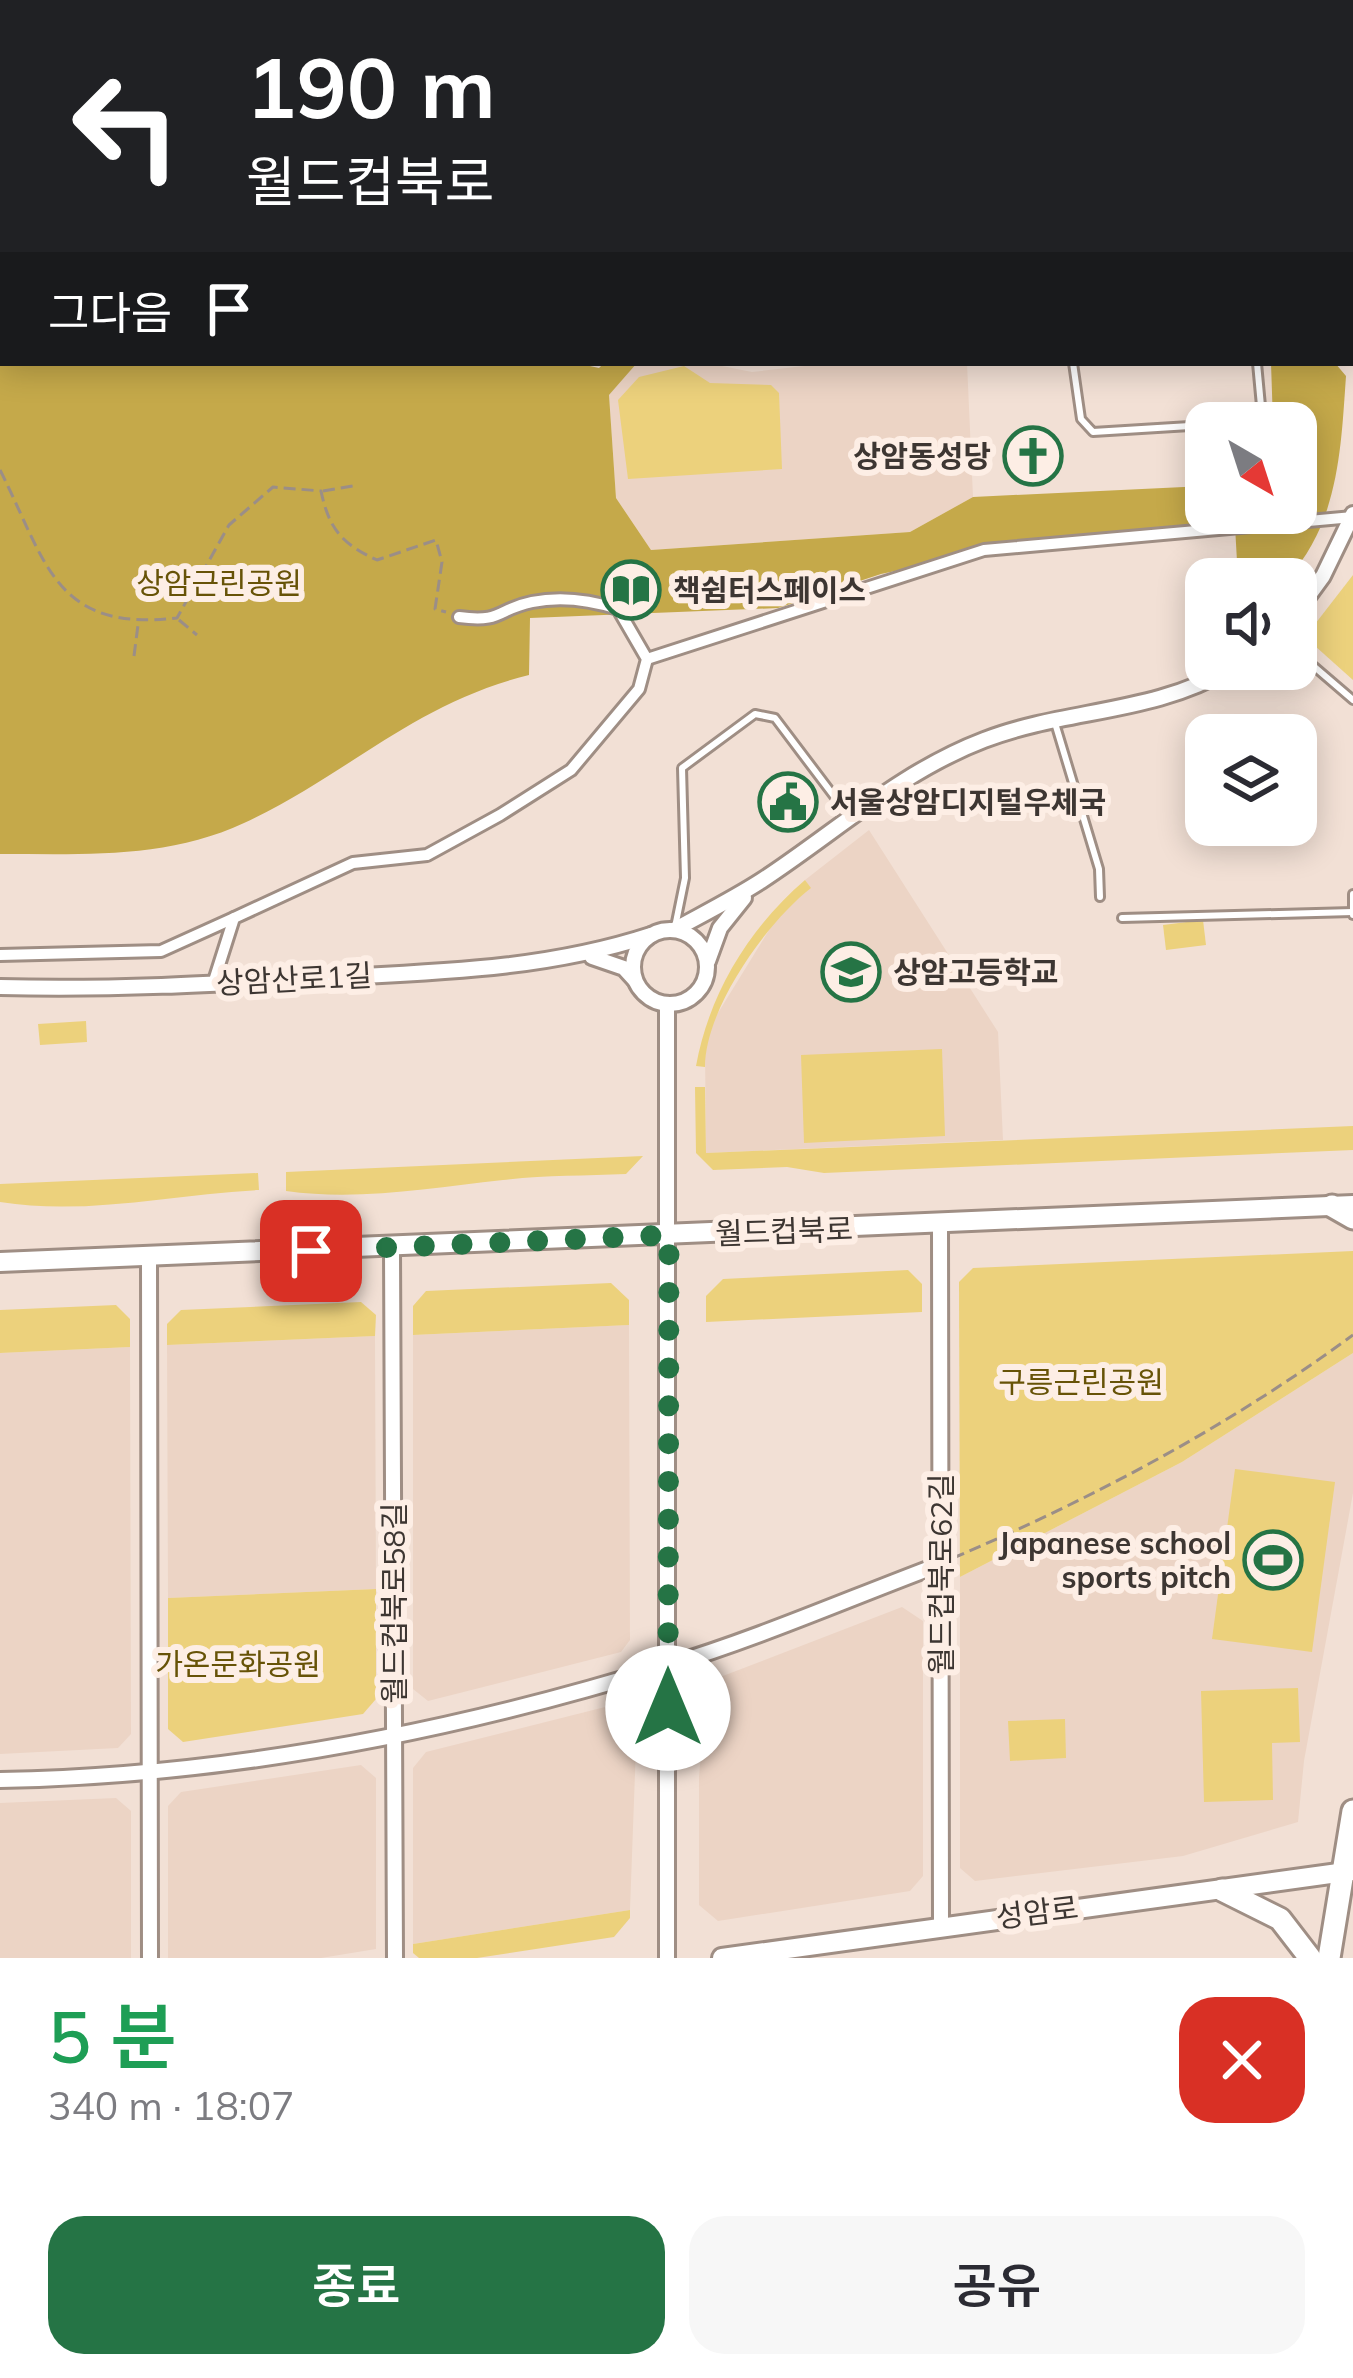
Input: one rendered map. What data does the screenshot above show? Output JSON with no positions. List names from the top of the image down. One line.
{"streets":{"main road":["월드컵북로","성암로"],"street":["상암산로1길","월드컵북로62길","월드컵북로58길"]},"crossings":[["월드컵북로","월드컵북로62길"],["월드컵북로","월드컵북로58길"],["월드컵북로62길","성암로"]],"parks":["상암근린공원","구릉근린공원","가온문화공원"],"places":{"church":["상암동성당"],"library":["책쉼터스페이스"],"public building":["서울상암디지털우체국"],"school or university":["상암고등학교"],"sports":["Japanese school sports pitch"]},"north":"bottom right","page":{"turn":["190 m","월드컵북로"],"then":"그다음","heading":["5 분","340 m · 18:07"],"buttons":["종료","공유"]}}
